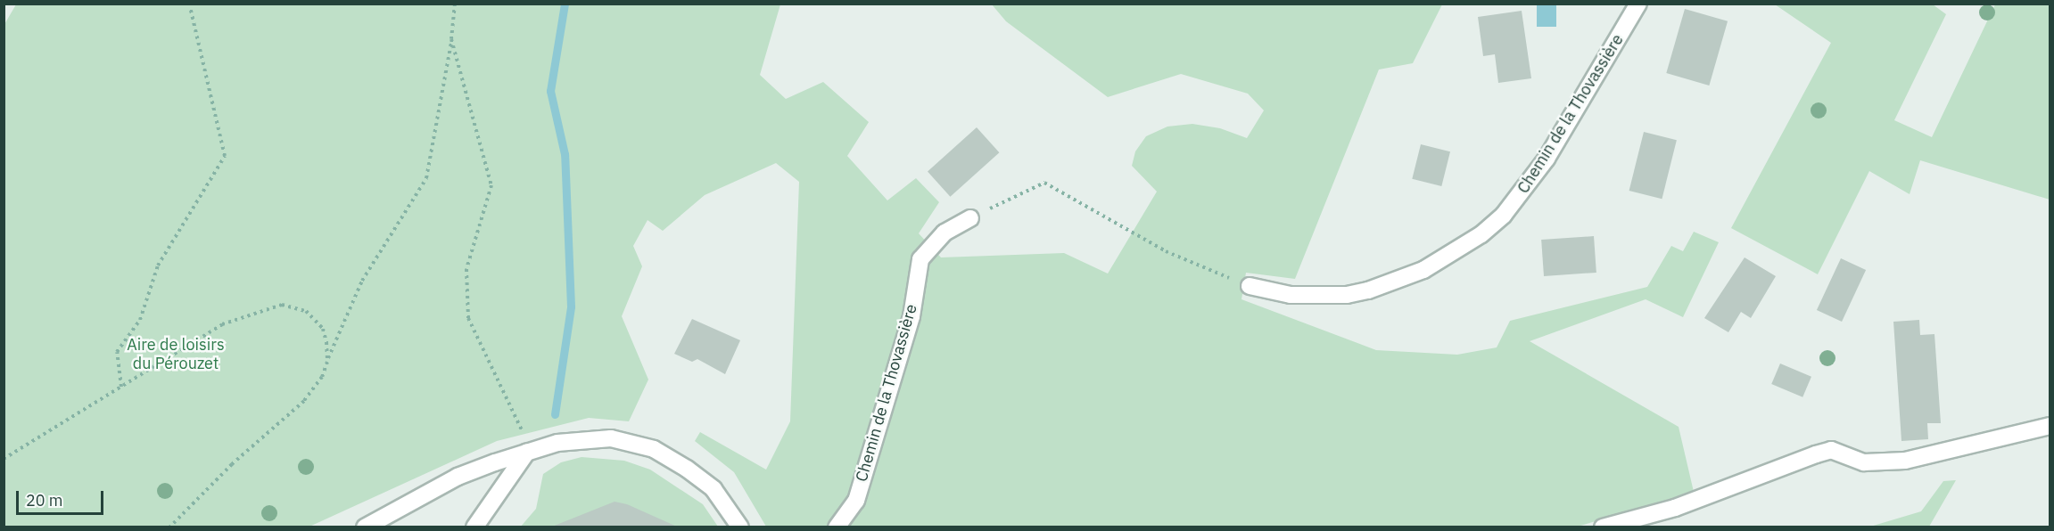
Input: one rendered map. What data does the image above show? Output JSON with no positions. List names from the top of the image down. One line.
{"streets":{"street":["Chemin de la Thovassière"]},"parks":["Aire de loisirs du Pérouzet"],"scale_bar":"20 m"}
